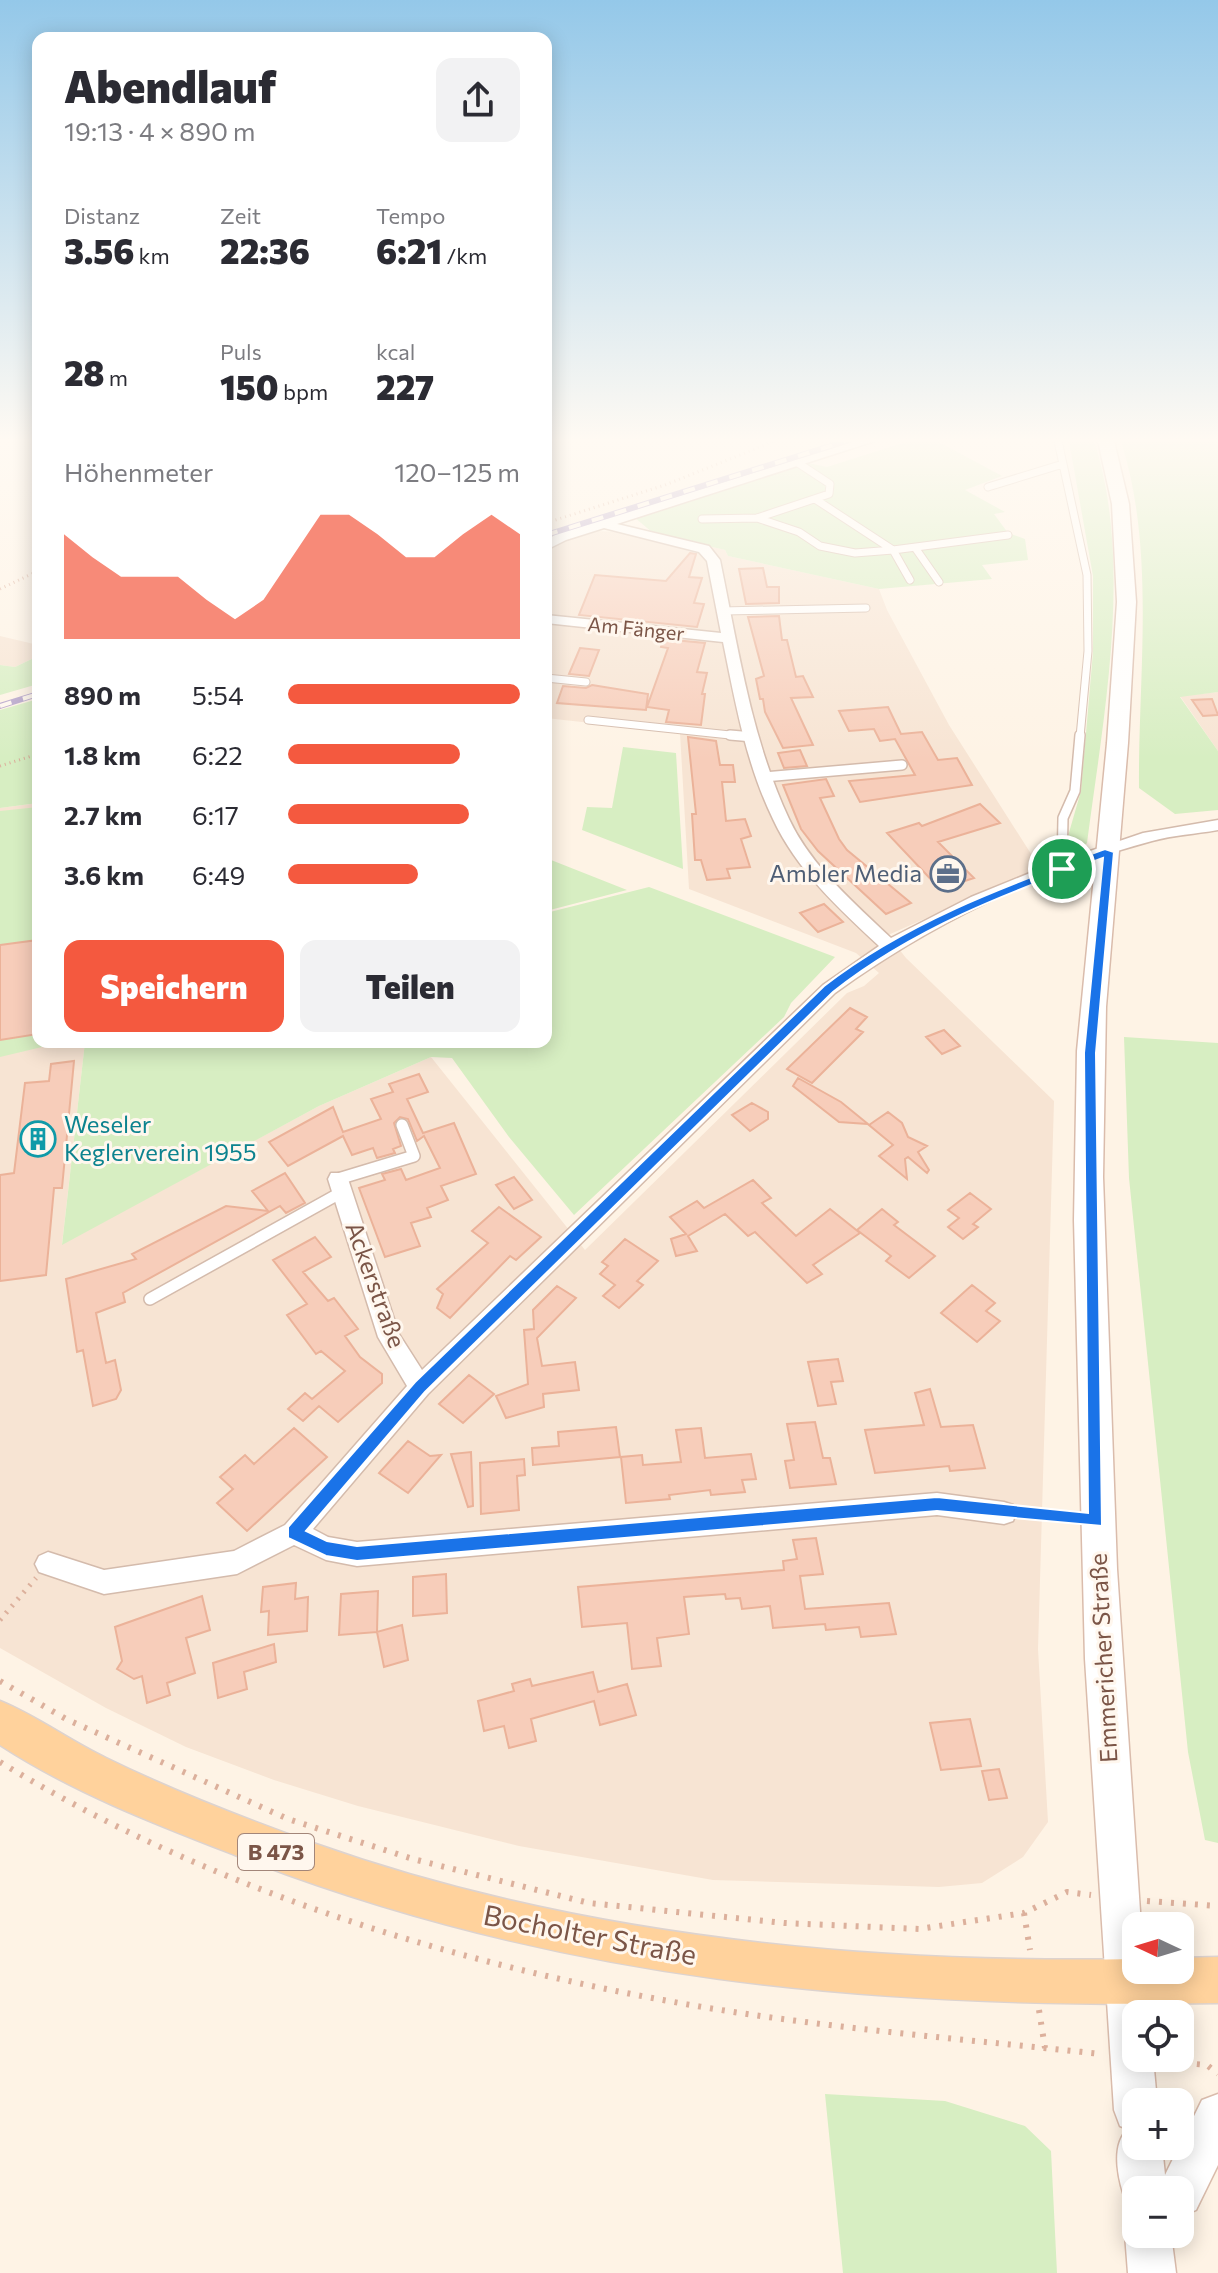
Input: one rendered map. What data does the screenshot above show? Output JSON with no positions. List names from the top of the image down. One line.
{"streets":{"main road":["Emmericher Straße","B 473","Bocholter Straße"],"street":["Am Fänger","Ackerstraße"]},"places":{"office":["Ambler Media"],"building":["Weseler Keglerverein 1955"]},"north":"left","page":{"heading":["Abendlauf","19:13 · 4 × 890 m"],"stats":[["Distanz","3.56 km"],["Zeit","22:36"],["Tempo","6:21 /km"],["28 m"],["Puls","150 bpm"],["kcal","227"]],"chart":["Höhenmeter","120–125 m"],"list":[{"name":"890 m","note":"5:54"},{"name":"1.8 km","note":"6:22"},{"name":"2.7 km","note":"6:17"},{"name":"3.6 km","note":"6:49"}],"buttons":["Speichern","Teilen"],"map_buttons":["+","−"]}}
